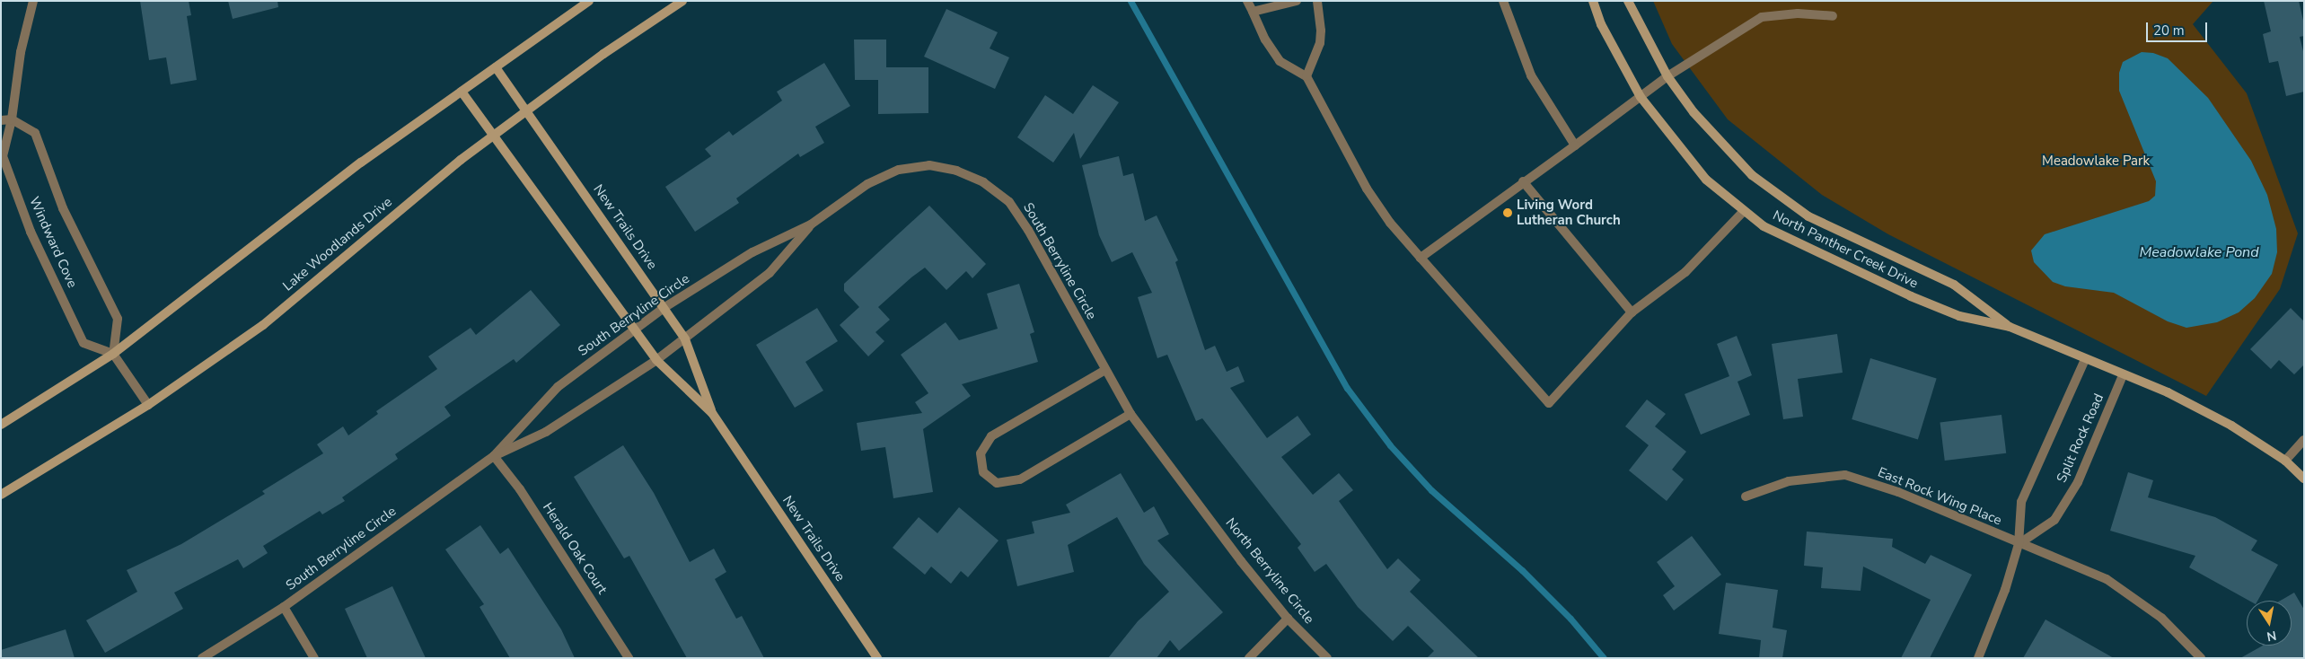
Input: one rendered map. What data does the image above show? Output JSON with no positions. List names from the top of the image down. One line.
{"streets":{"street":["New Trails Drive","Windward Cove","Lake Woodlands Drive","North Panther Creek Drive","South Berryline Circle","Split Rock Road","East Rock Wing Place","Herald Oak Court","North Berryline Circle"]},"crossings":[["New Trails Drive","Lake Woodlands Drive"],["New Trails Drive","South Berryline Circle"],["North Panther Creek Drive","Split Rock Road"],["South Berryline Circle","Herald Oak Court"],["South Berryline Circle","North Berryline Circle"],["Split Rock Road","East Rock Wing Place"]],"water":["Meadowlake Pond"],"parks":["Meadowlake Park"],"places":["Living Word Lutheran Church"],"scale_bar":"20 m","north":"bottom"}
